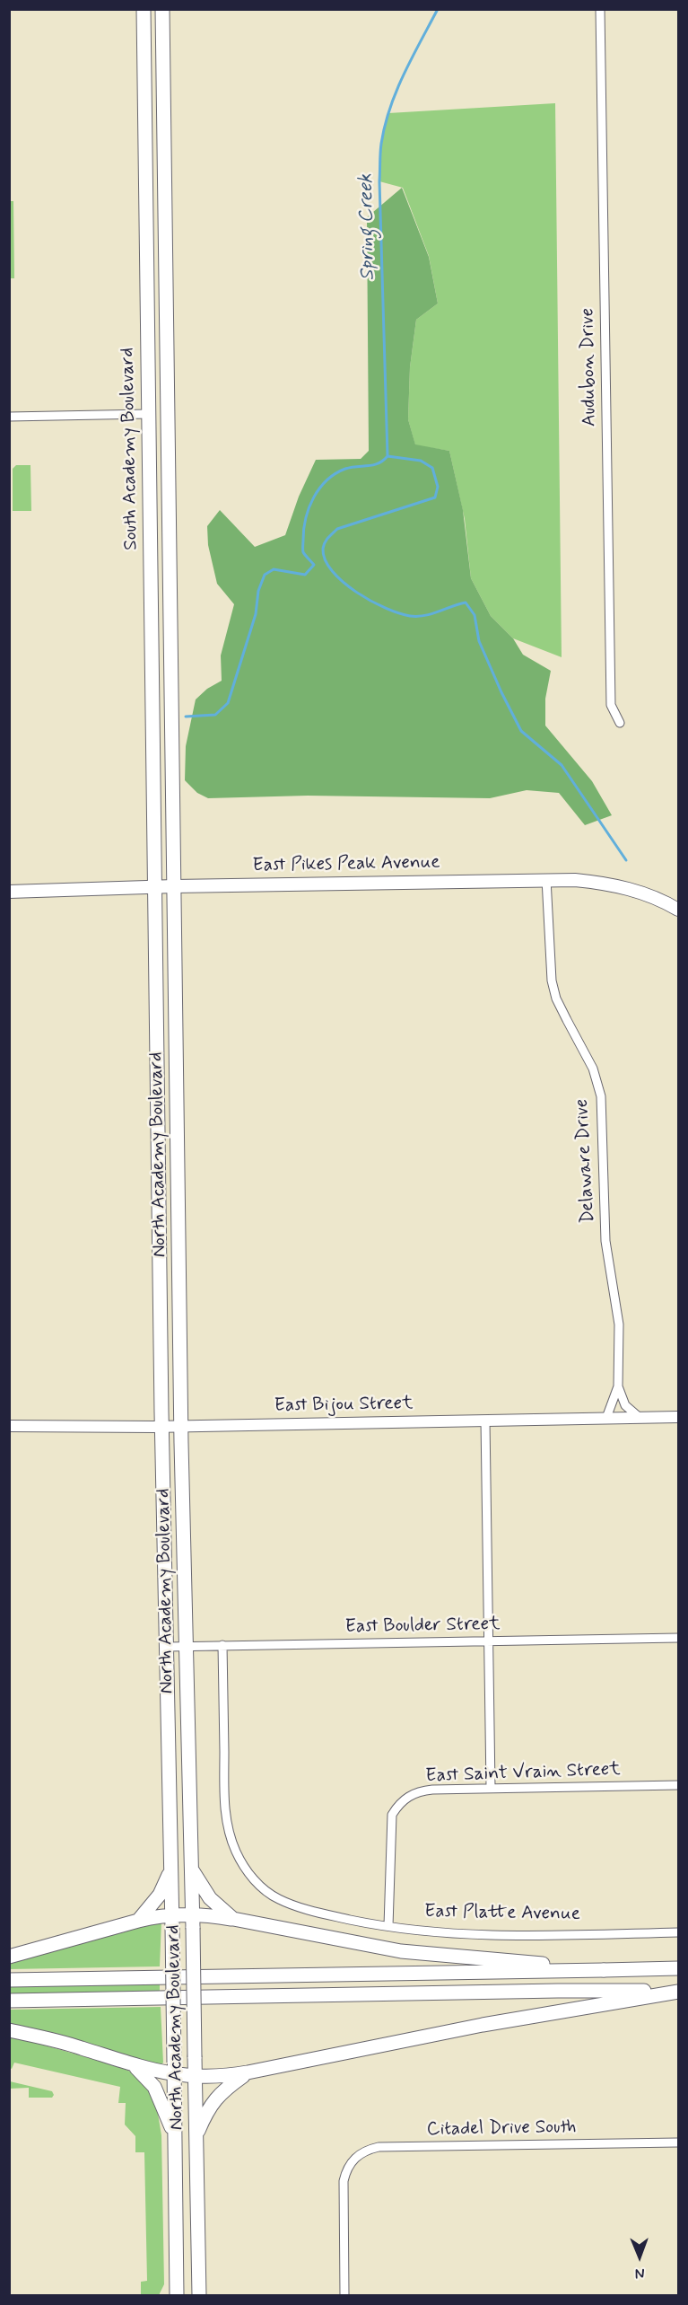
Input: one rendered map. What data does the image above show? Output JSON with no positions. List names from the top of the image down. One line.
{"streets":{"main road":["South Academy Boulevard","East Pikes Peak Avenue","North Academy Boulevard"],"street":["Audubon Drive","Delaware Drive","East Bijou Street","East Boulder Street","East Saint Vrain Street","East Platte Avenue","Citadel Drive South"]},"crossings":[["South Academy Boulevard","East Pikes Peak Avenue"],["South Academy Boulevard","North Academy Boulevard"],["East Pikes Peak Avenue","North Academy Boulevard"],["East Pikes Peak Avenue","Delaware Drive"],["North Academy Boulevard","East Bijou Street"],["North Academy Boulevard","East Boulder Street"],["Delaware Drive","East Bijou Street"],["East Boulder Street","East Platte Avenue"],["East Saint Vrain Street","East Platte Avenue"]],"water":["Spring Creek"],"north":"bottom"}
